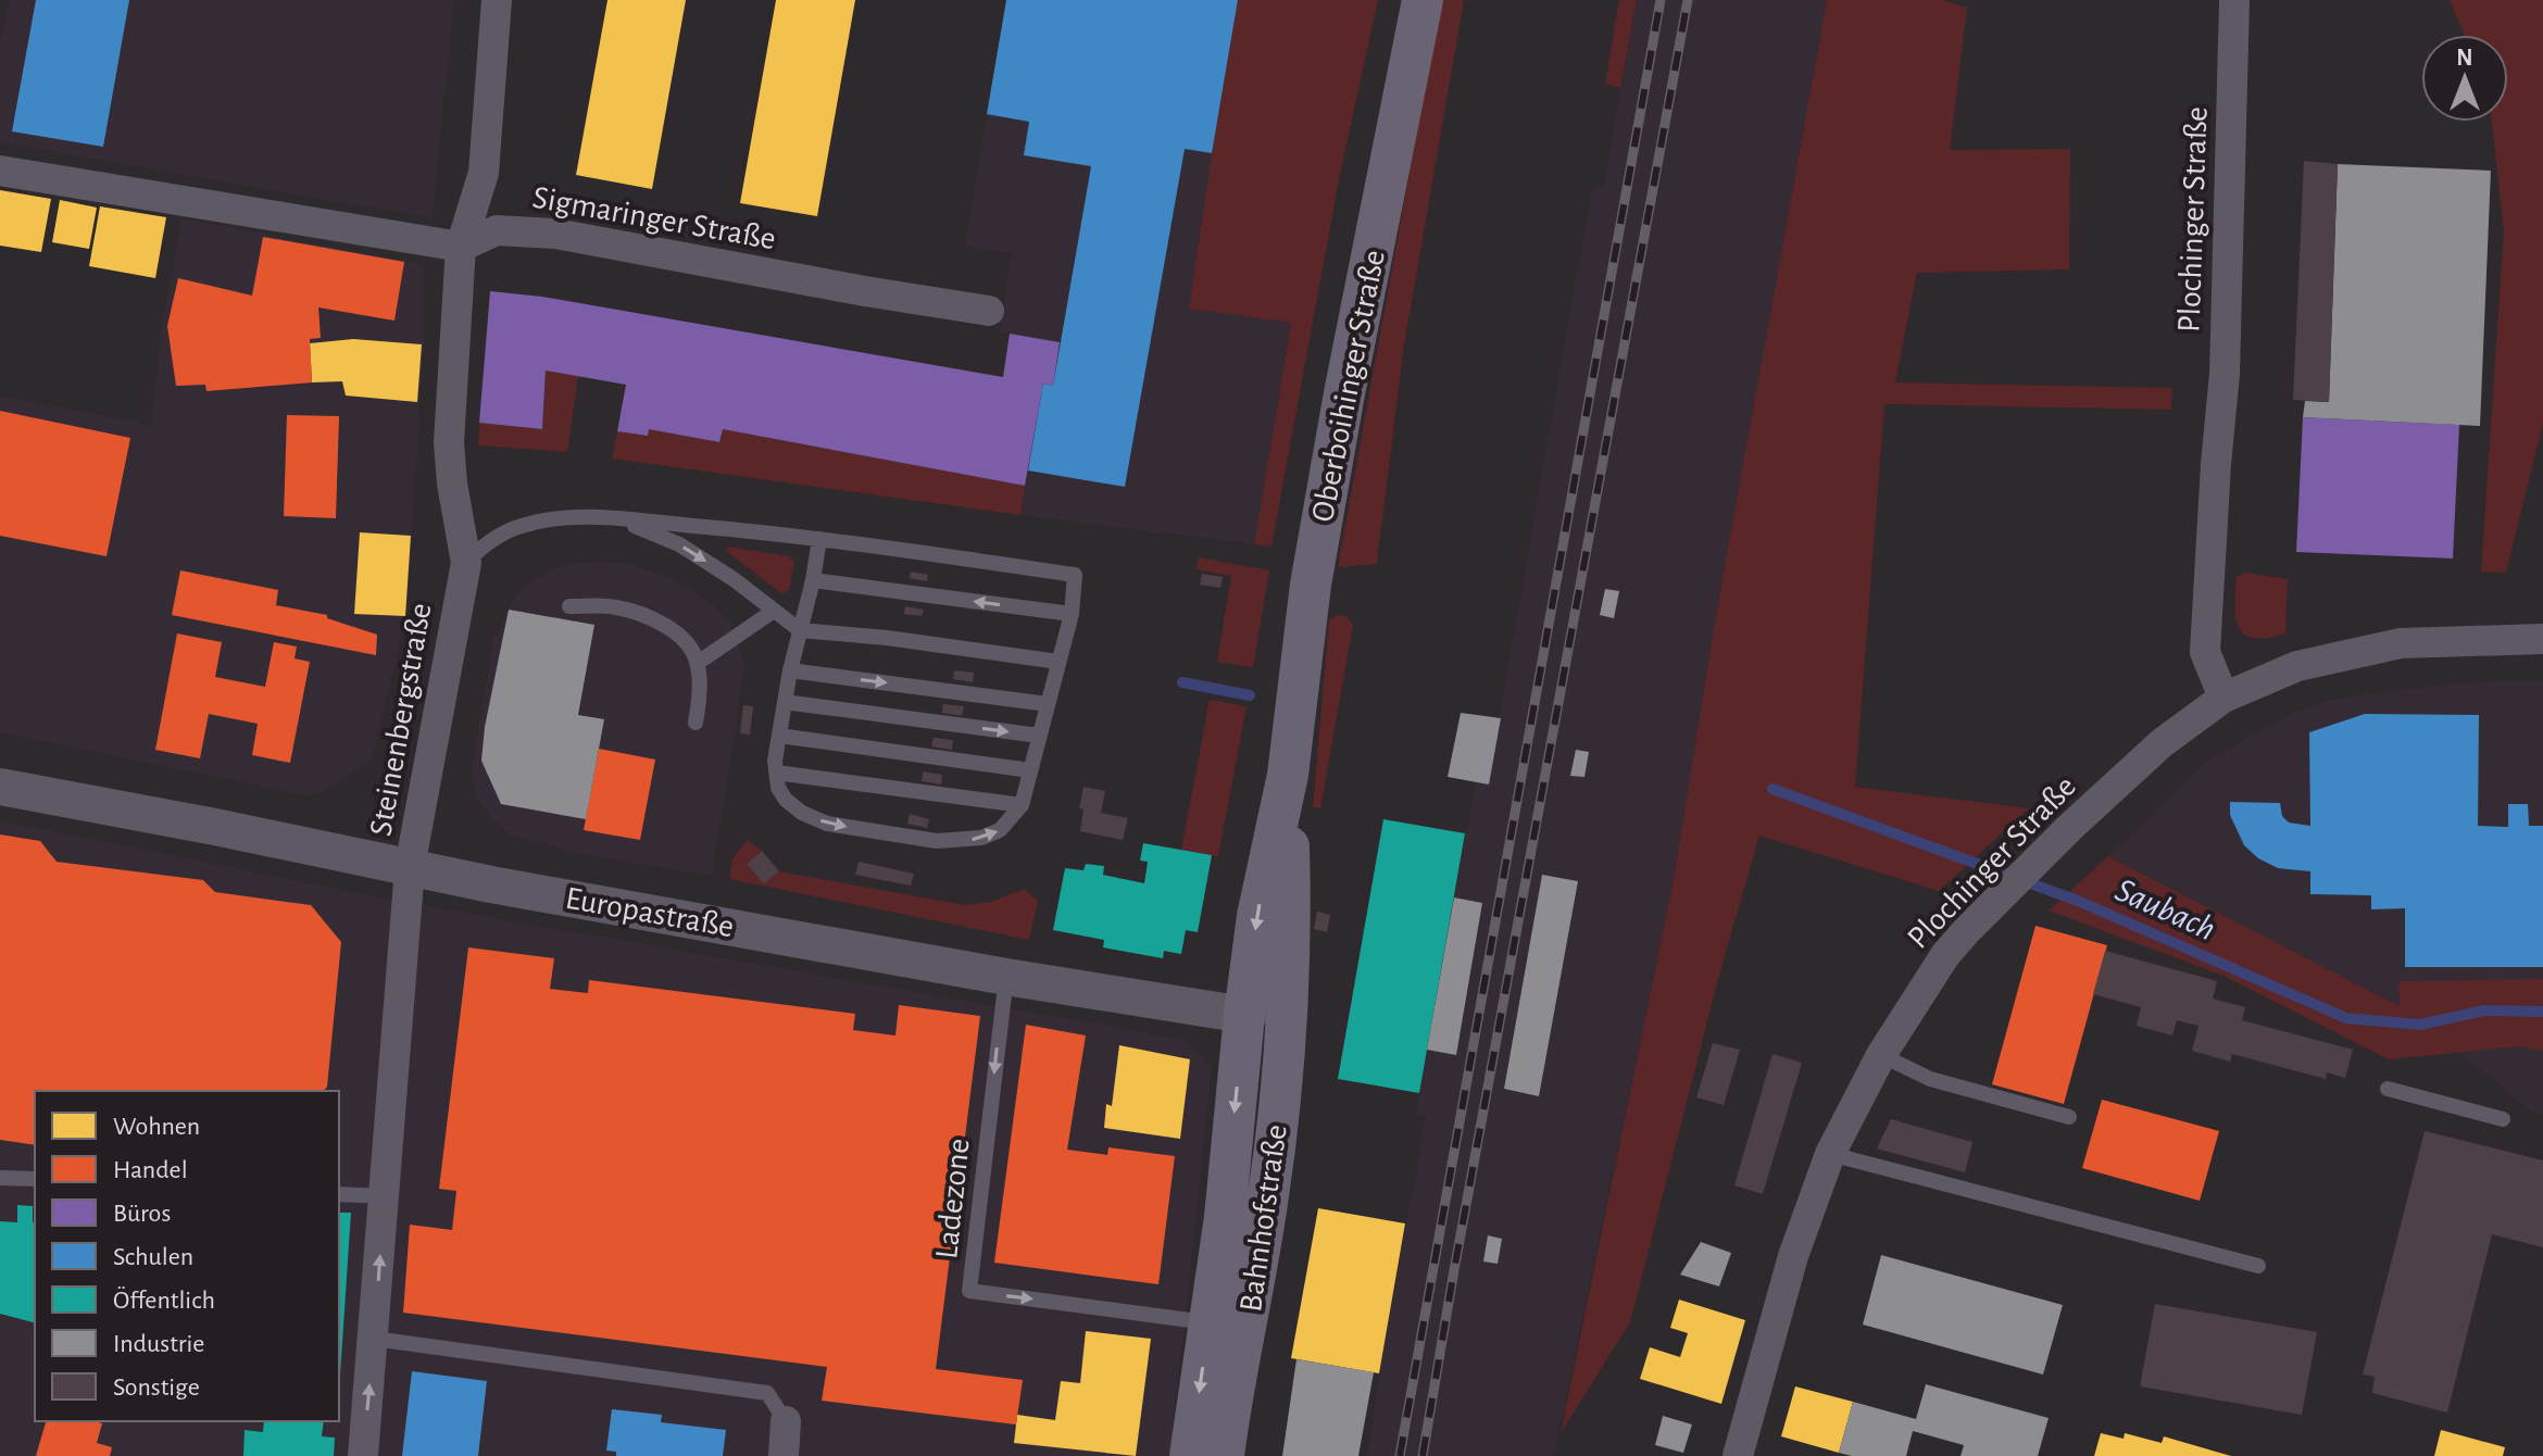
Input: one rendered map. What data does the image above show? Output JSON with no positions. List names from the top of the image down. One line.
{"streets":{"main road":["Oberboihinger Straße","Bahnhofstraße"],"street":["Sigmaringer Straße","Plochinger Straße","Steinenbergstraße","Europastraße"],"lane":["Ladezone"]},"crossings":[["Sigmaringer Straße","Steinenbergstraße"],["Oberboihinger Straße","Europastraße"],["Oberboihinger Straße","Bahnhofstraße"],["Steinenbergstraße","Europastraße"],["Europastraße","Ladezone"],["Europastraße","Bahnhofstraße"],["Ladezone","Bahnhofstraße"]],"water":["Saubach"],"legend":["Wohnen","Handel","Büros","Schulen","Öffentlich","Industrie","Sonstige"],"north":"top"}
